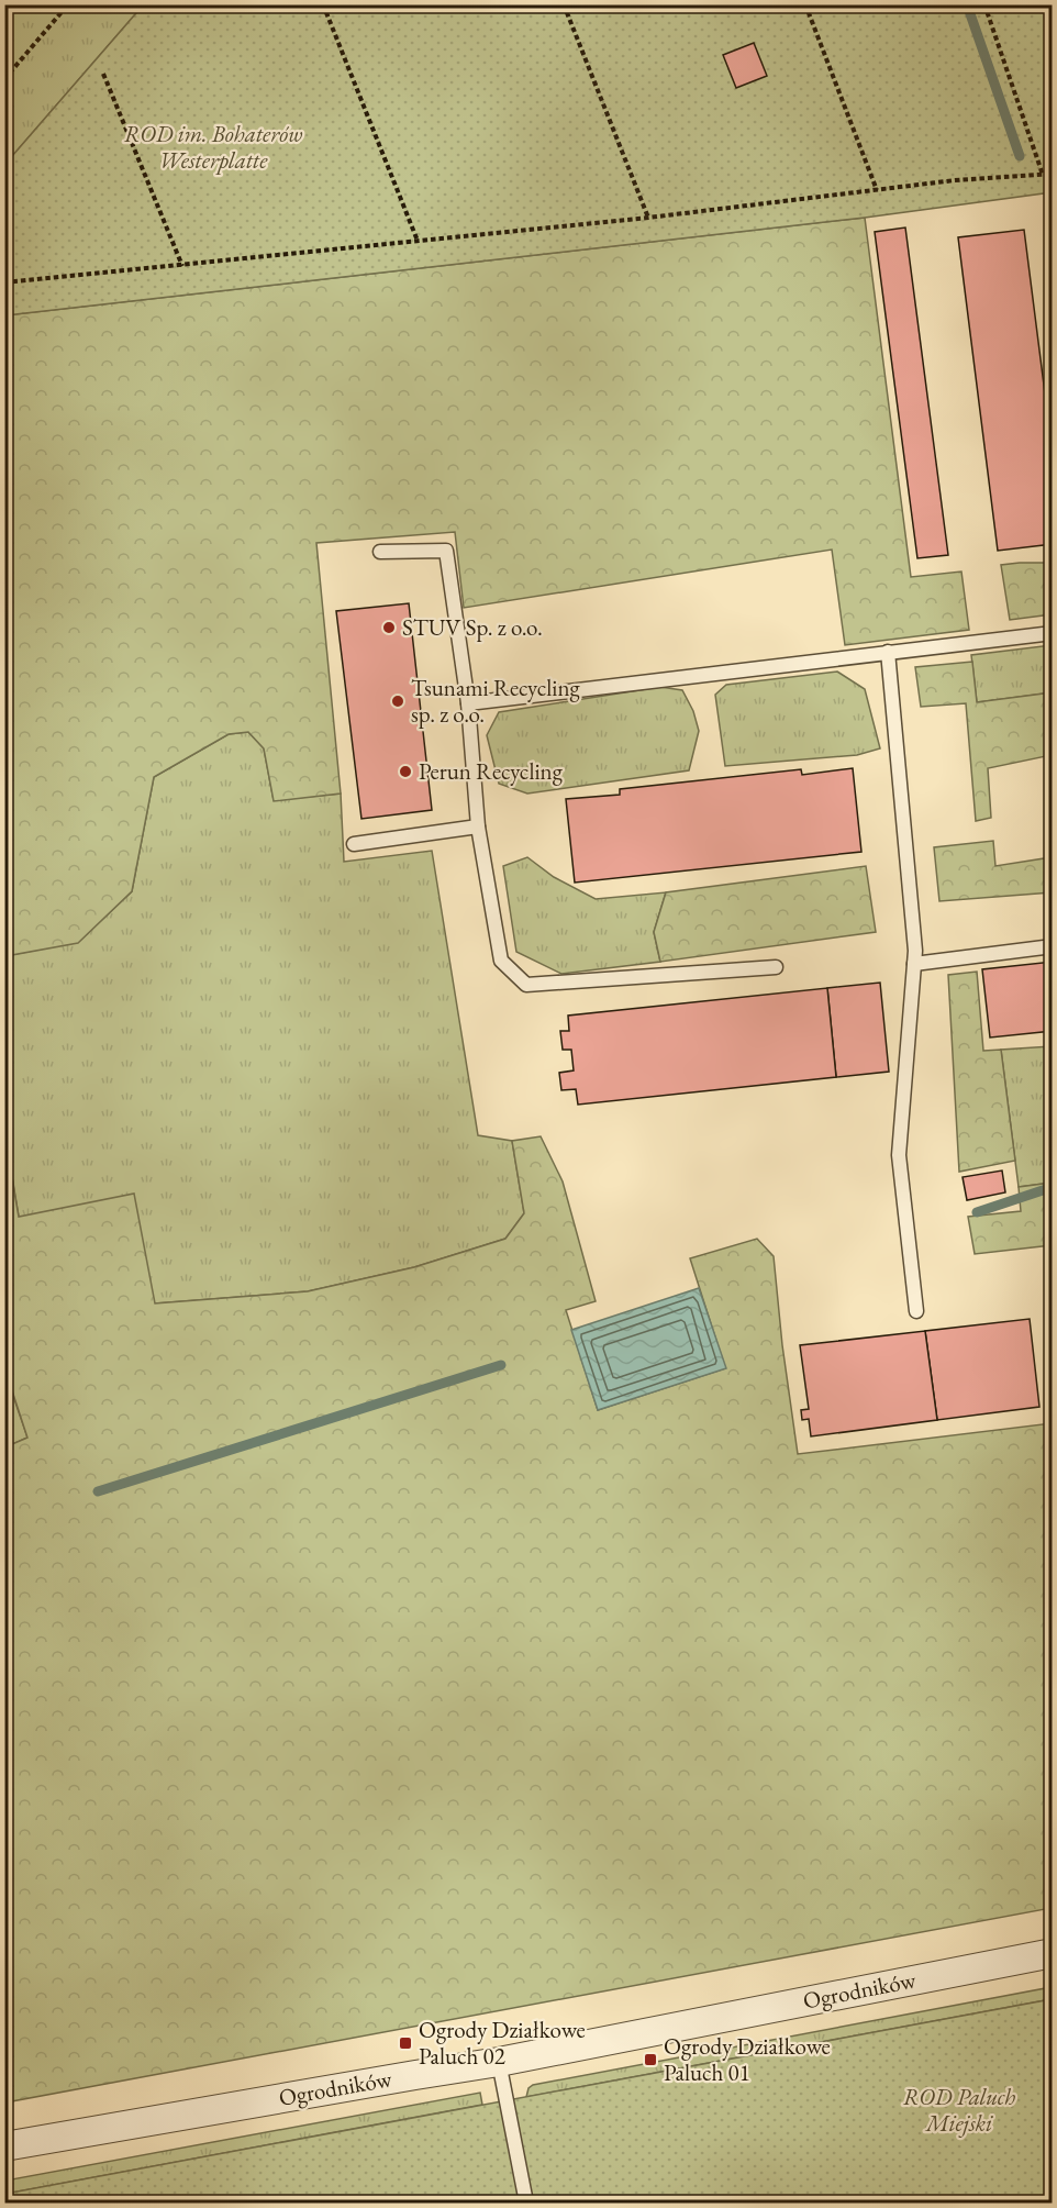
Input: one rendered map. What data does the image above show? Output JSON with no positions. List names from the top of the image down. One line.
{"streets":{"street":["Ogrodników"]},"parks":["ROD im. Bohaterów Westerplatte","ROD Paluch Miejski"],"places":{"other":["STUV Sp. z o.o.","Tsunami Recycling sp. z o.o.","Perun Recycling"],"transit":["Ogrody Działkowe Paluch 02","Ogrody Działkowe Paluch 01"]}}
